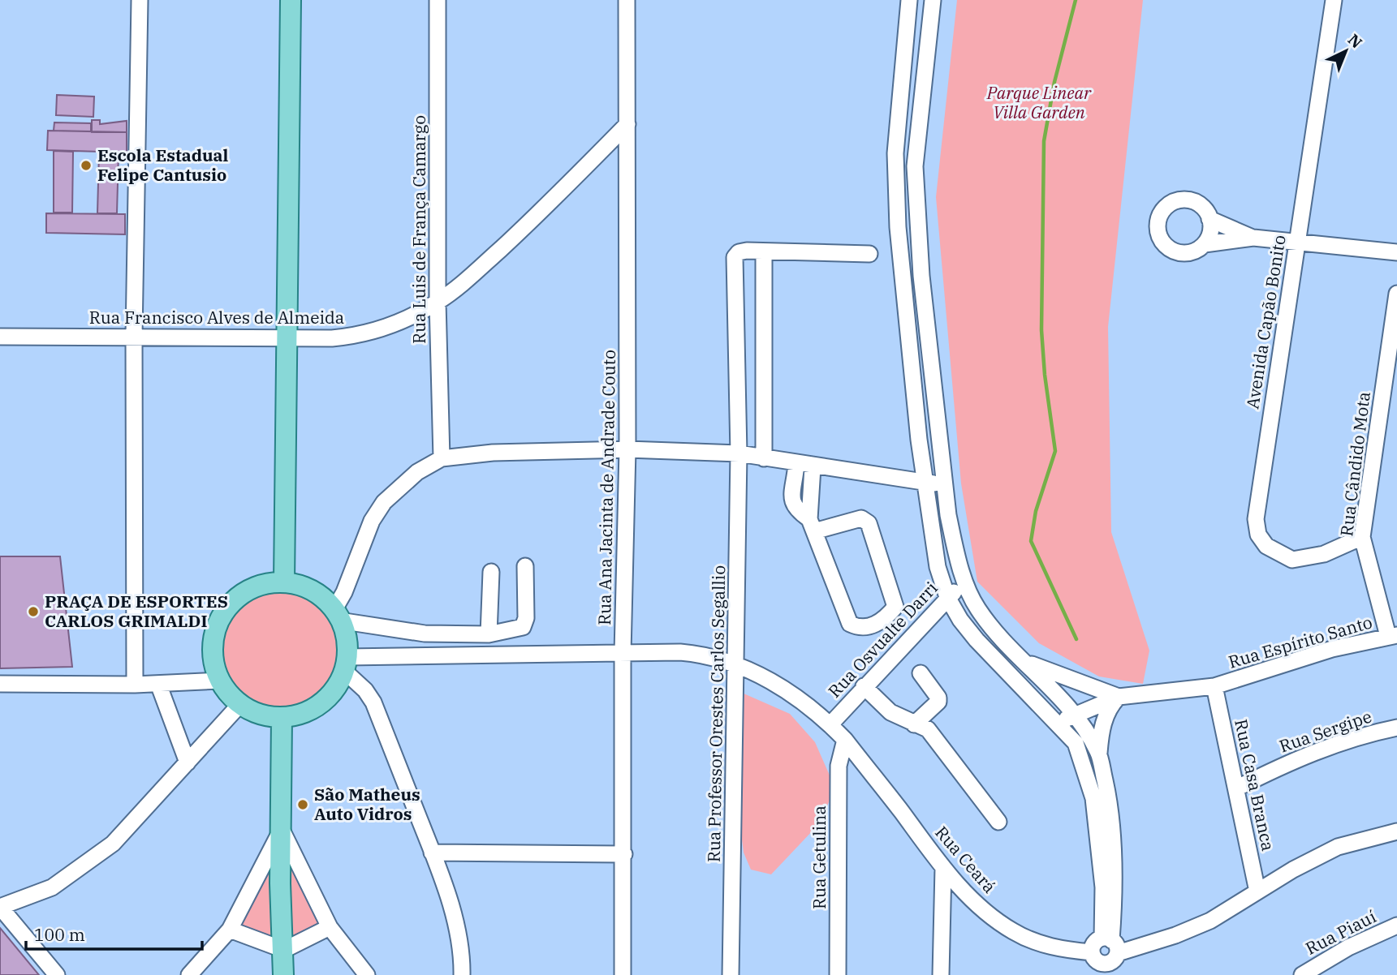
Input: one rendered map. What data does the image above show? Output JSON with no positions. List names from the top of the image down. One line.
{"streets":{"street":["Rua Luis de França Camargo","Rua Francisco Alves de Almeida","Avenida Capão Bonito","Rua Cândido Mota","Rua Ana Jacinta de Andrade Couto","Rua Osvualte Darri","Rua Espírito Santo","Rua Professor Orestes Carlos Segallio","Rua Sergipe","Rua Casa Branca","Rua Getulina","Rua Ceará","Rua Piauí"]},"crossings":[["Rua Luis de França Camargo","Rua Francisco Alves de Almeida"],["Rua Francisco Alves de Almeida","Rua Ana Jacinta de Andrade Couto"],["Avenida Capão Bonito","Rua Cândido Mota"],["Rua Cândido Mota","Rua Espírito Santo"],["Rua Ana Jacinta de Andrade Couto","Rua Ceará"],["Rua Osvualte Darri","Rua Ceará"],["Rua Espírito Santo","Rua Casa Branca"],["Rua Professor Orestes Carlos Segallio","Rua Ceará"],["Rua Sergipe","Rua Casa Branca"],["Rua Getulina","Rua Ceará"]],"parks":["Parque Linear Villa Garden"],"places":["Escola Estadual Felipe Cantusio","PRAÇA DE ESPORTES CARLOS GRIMALDI","São Matheus Auto Vidros"],"scale_bar":"100 m","north":"top right"}
